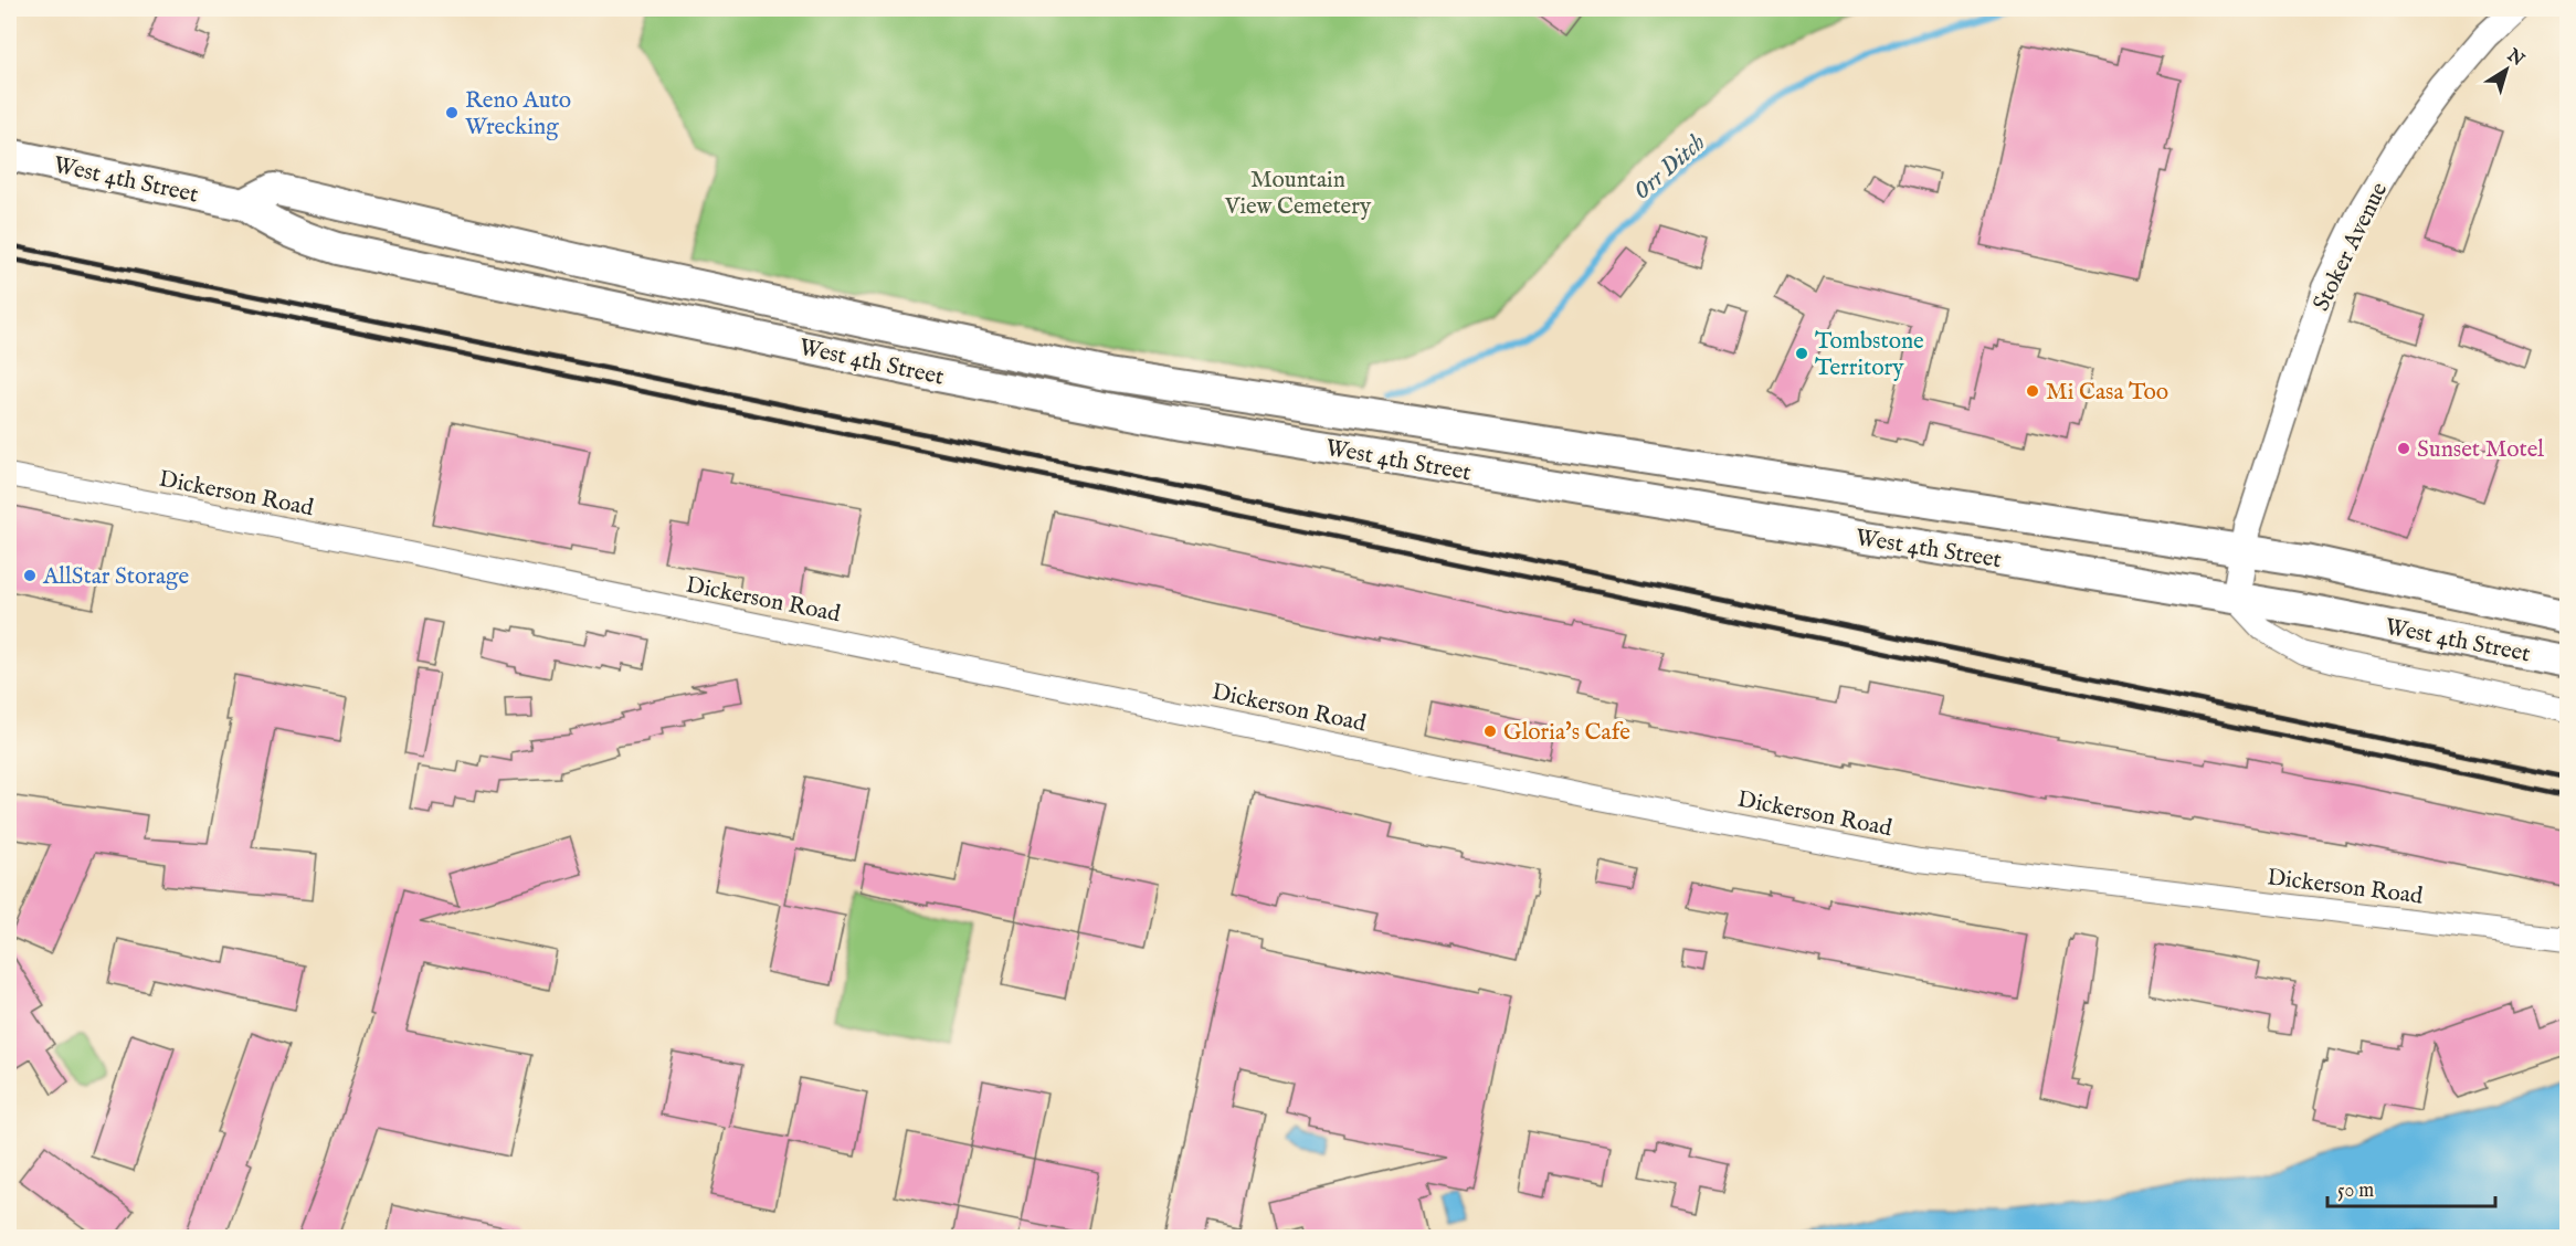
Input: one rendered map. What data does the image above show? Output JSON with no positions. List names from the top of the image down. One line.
{"streets":{"main road":["West 4th Street"],"street":["Stoker Avenue","Dickerson Road"]},"crossings":[["West 4th Street","Stoker Avenue"]],"water":["Orr Ditch"],"parks":["Mountain View Cemetery"],"places":["Reno Auto Wrecking","Tombstone Territory","Mi Casa Too","Sunset Motel","AllStar Storage","Gloria's Cafe"],"scale_bar":"50 m","north":"top right"}
